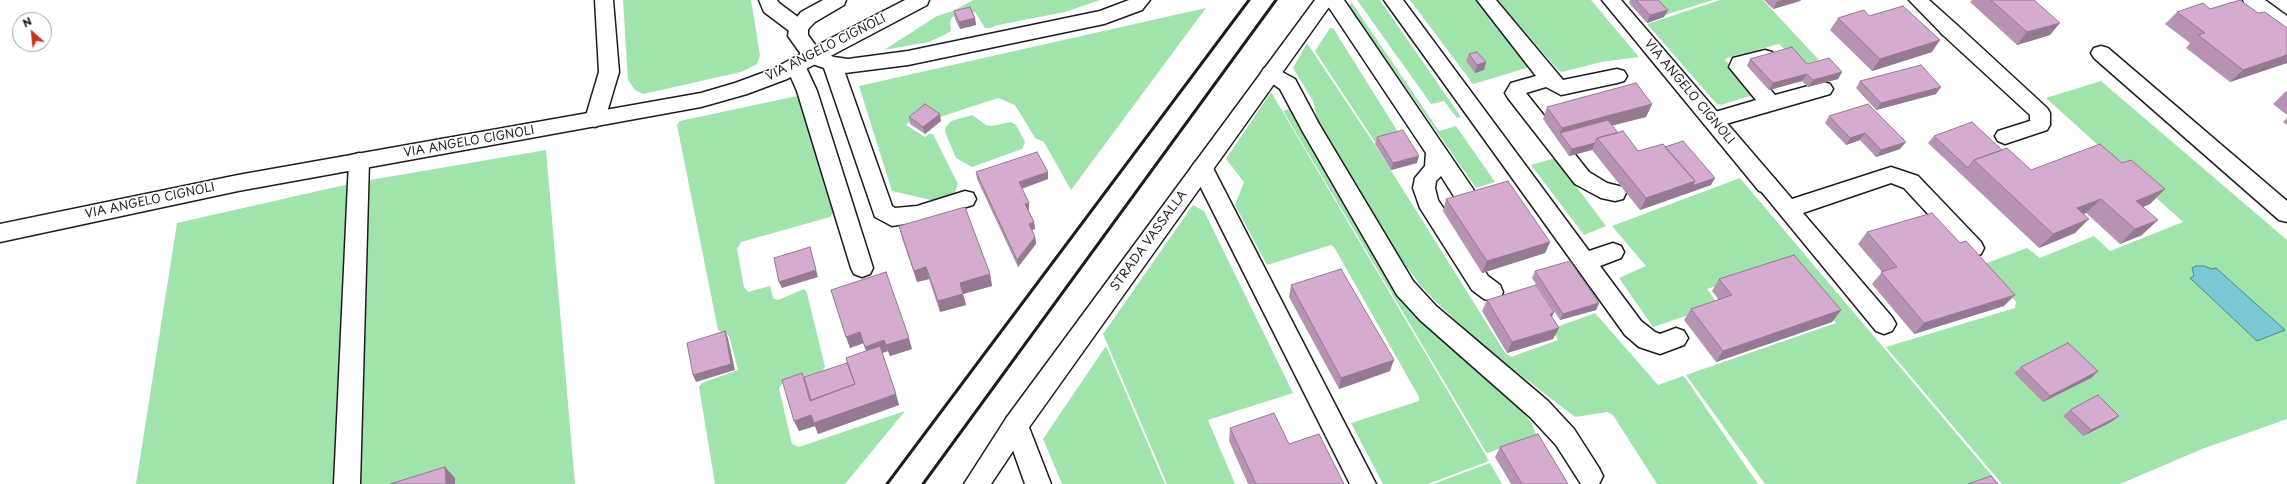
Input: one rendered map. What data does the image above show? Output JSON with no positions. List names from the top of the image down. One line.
{"streets":{"street":["VIA ANGELO CIGNOLI","STRADA VASSALLA"]},"north":"top left"}
